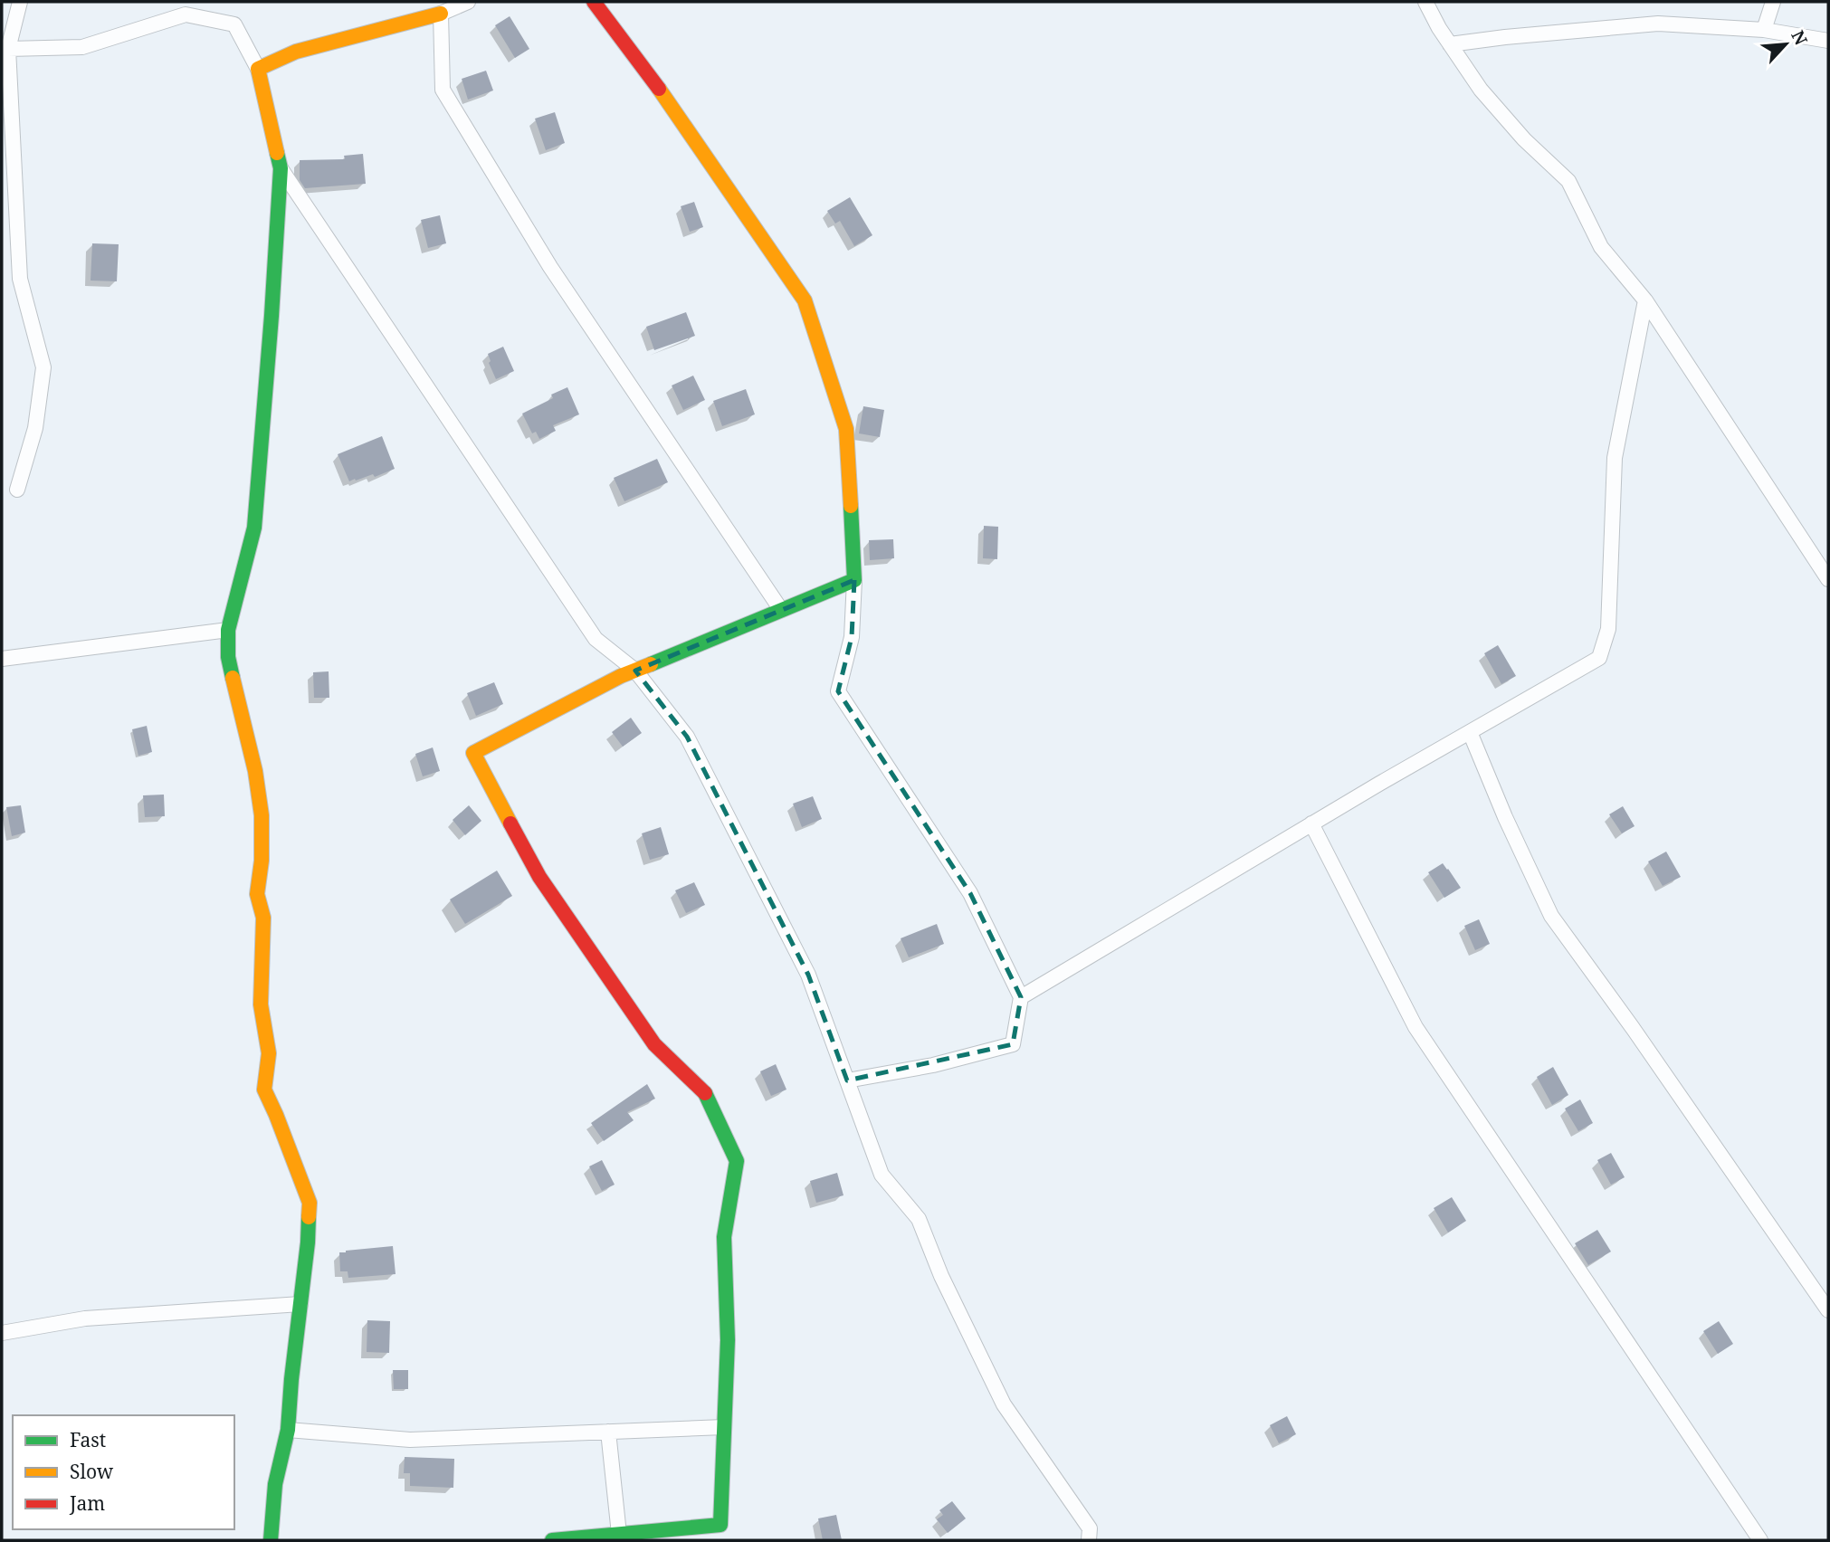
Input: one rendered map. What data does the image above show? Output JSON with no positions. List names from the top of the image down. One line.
{"legend":["Fast","Slow","Jam"],"north":"top right"}
